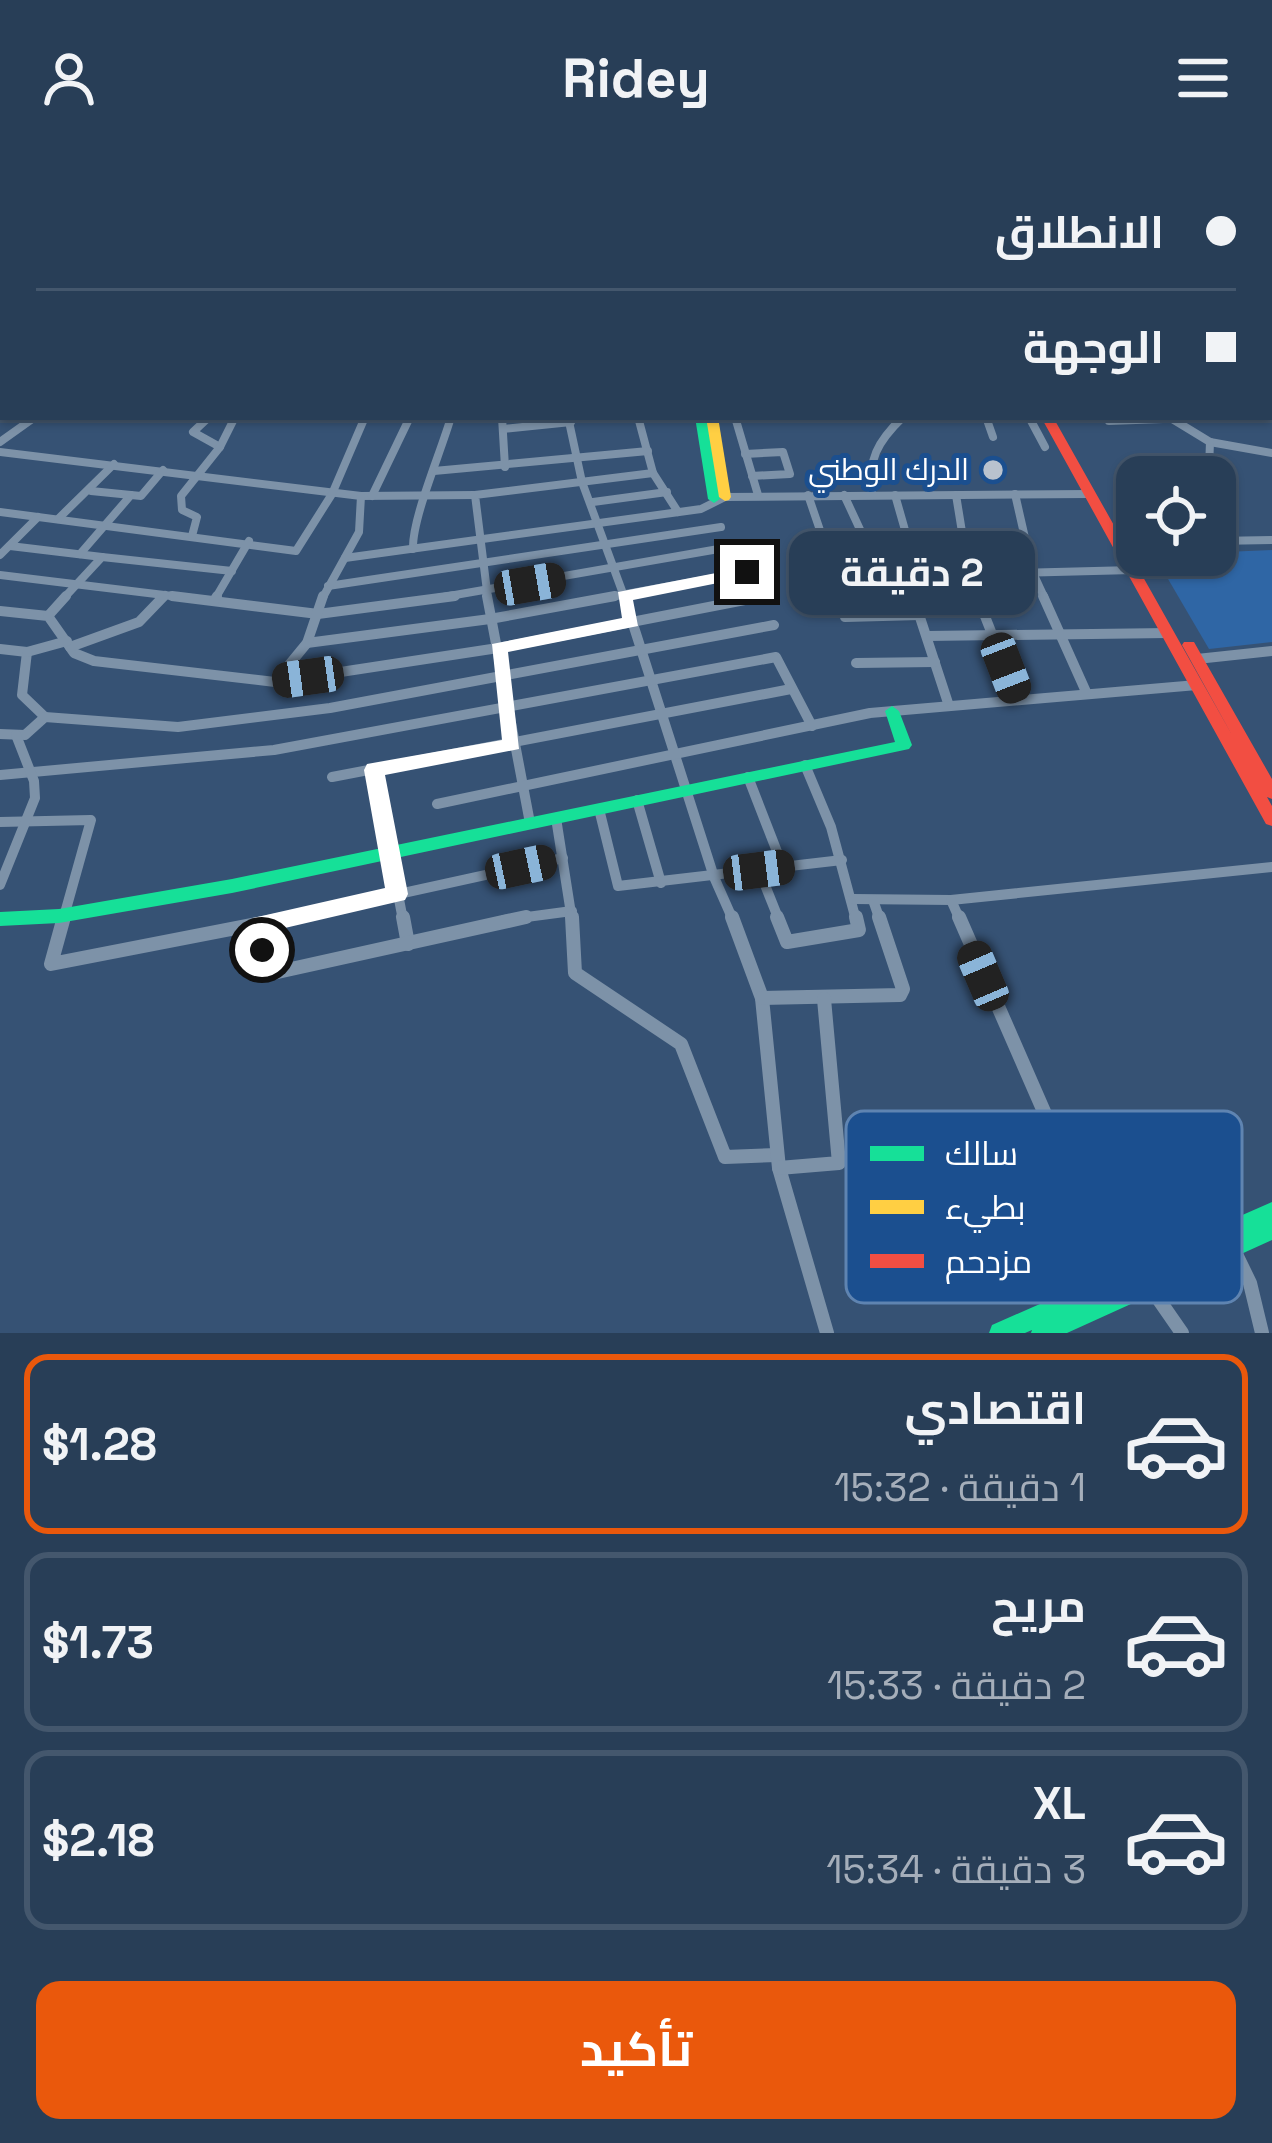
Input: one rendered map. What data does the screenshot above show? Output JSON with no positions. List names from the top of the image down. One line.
{"places":["الدرك الوطني"],"legend":["سالك","بطيء","مزدحم"],"page":{"header":"Ridey","banner":["الانطلاق","الوجهة"],"bubble":"2 دقيقة","list":[{"name":"اقتصادي","note":"1 دقيقة · 15:32","value":"$1.28"},{"name":"مريح","note":"2 دقيقة · 15:33","value":"$1.73"},{"name":"XL","note":"3 دقيقة · 15:34","value":"$2.18"}],"buttons":"تأكيد"}}
